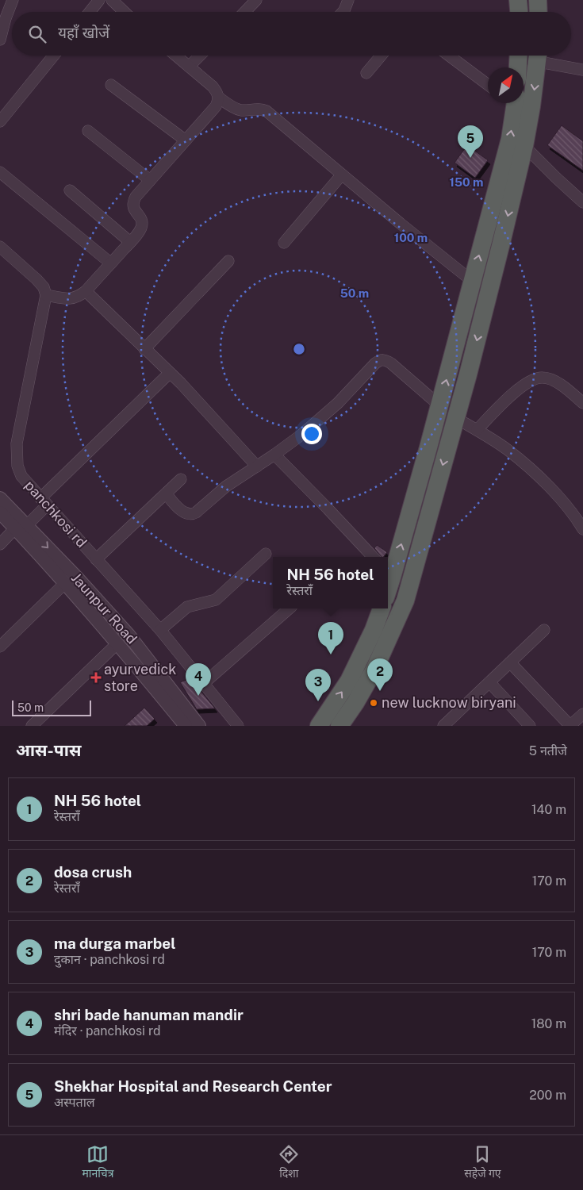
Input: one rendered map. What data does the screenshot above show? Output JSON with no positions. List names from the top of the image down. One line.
{"streets":{"street":["panchkosi rd","Jaunpur Road"]},"places":{"health":["ayurvedick store"],"other":["new lucknow biryani"]},"scale_bar":"50 m","north":"top right","page":{"search":"यहाँ खोजें","pins":["5","1","2","4","3"],"popup":["NH 56 hotel","रेस्तराँ"],"scale":"50 m","heading":["आस-पास","5 नतीजे"],"list":[{"mark":"1","name":"NH 56 hotel","note":"रेस्तराँ","value":"140 m"},{"mark":"2","name":"dosa crush","note":"रेस्तराँ","value":"170 m"},{"mark":"3","name":"ma durga marbel","note":"दुकान · panchkosi rd","value":"170 m"},{"mark":"4","name":"shri bade hanuman mandir","note":"मंदिर · panchkosi rd","value":"180 m"},{"mark":"5","name":"Shekhar Hospital and Research Center","note":"अस्पताल","value":"200 m"}],"nav":["मानचित्र","दिशा","सहेजे गए"]},"rings":["150 m","100 m","50 m"]}
